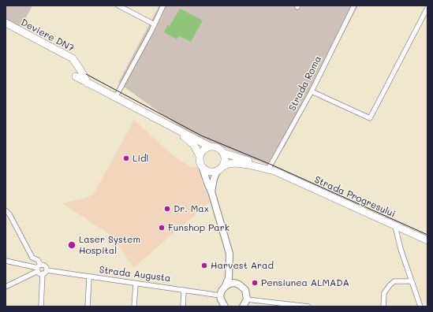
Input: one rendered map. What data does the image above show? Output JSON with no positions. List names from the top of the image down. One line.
{"streets":{"main road":["Deviere DN7","Strada Progresului"],"street":["Strada Roma","Strada Augusta"]},"crossings":[["Strada Roma","Strada Progresului"]],"places":["Lidl","Dr. Max","Funshop Park","Laser System Hospital","Harvest Arad","Pensiunea ALMADA"]}
